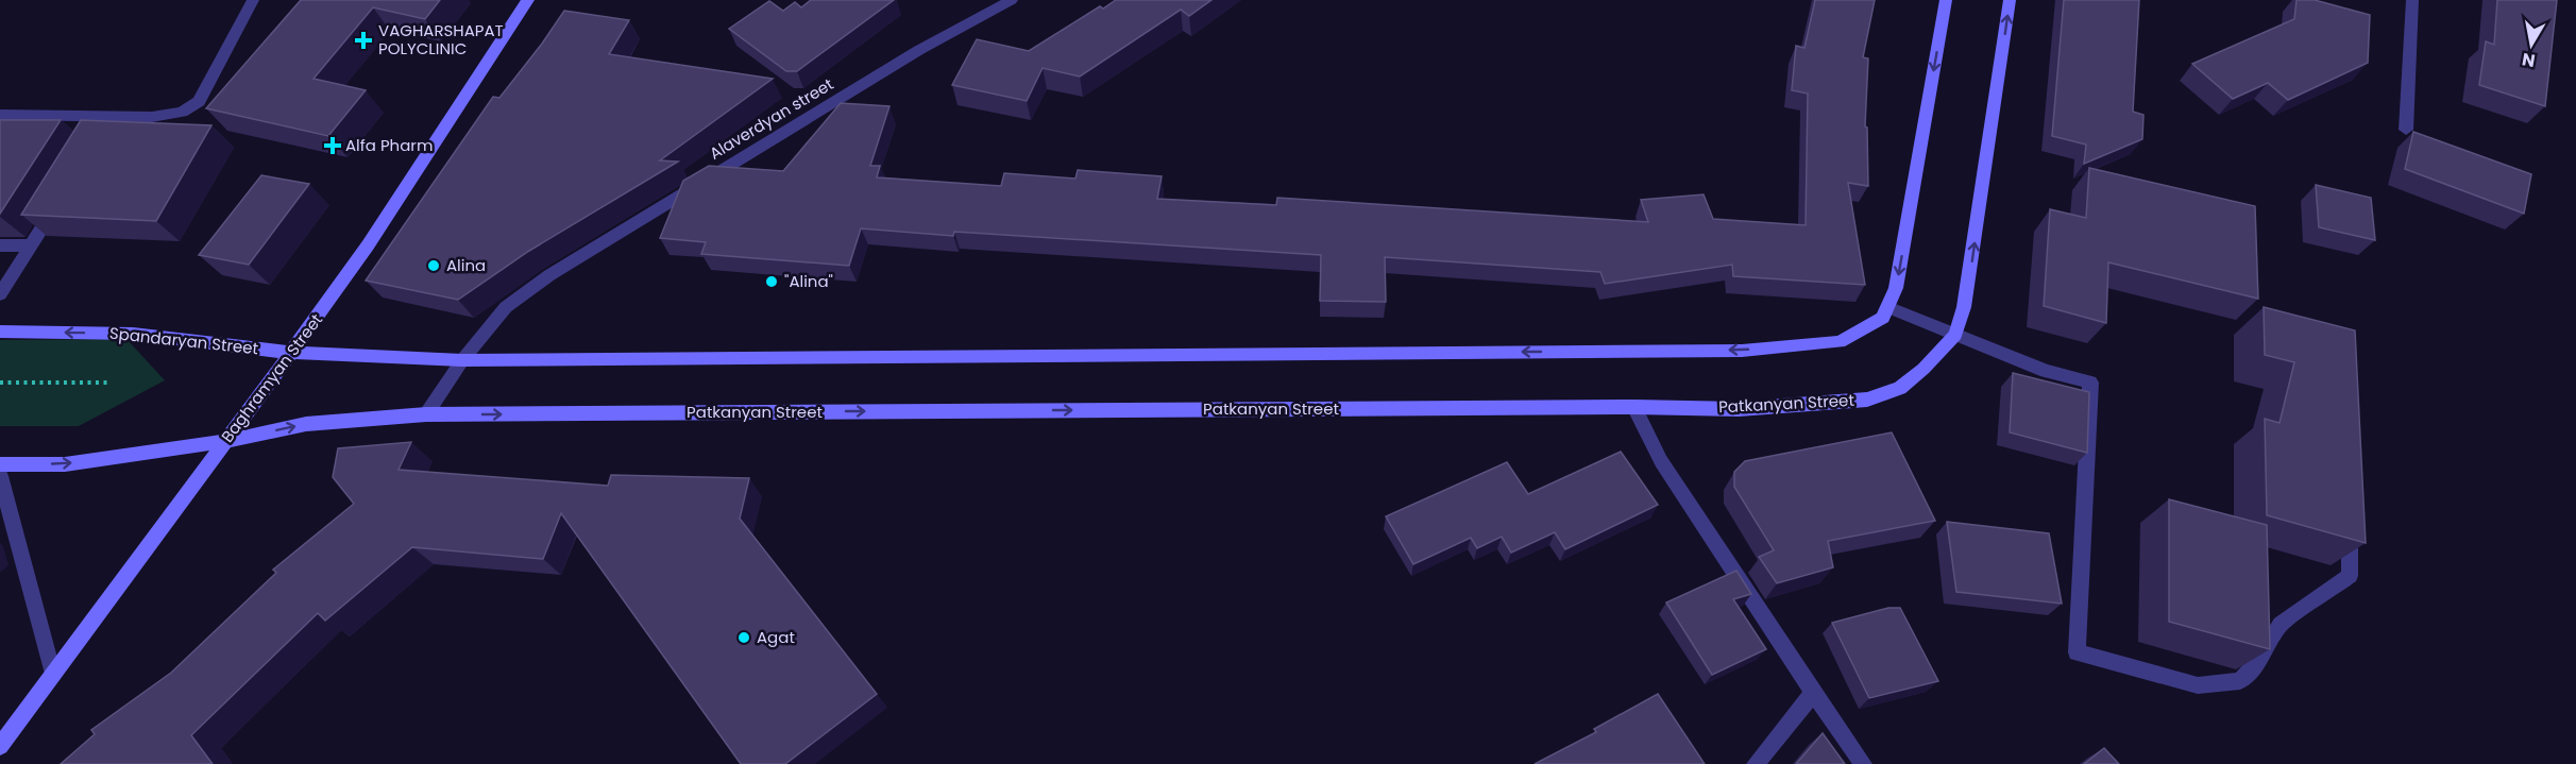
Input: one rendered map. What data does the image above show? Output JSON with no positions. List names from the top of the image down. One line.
{"streets":{"main road":["Spandaryan Street","Baghramyan Street","Patkanyan Street"],"street":["Alaverdyan street"]},"crossings":[["Alaverdyan street","Patkanyan Street"],["Spandaryan Street","Baghramyan Street"],["Baghramyan Street","Patkanyan Street"]],"places":{"health":["VAGHARSHAPAT POLYCLINIC","Alfa Pharm"],"other":["Alina","\"Alina\"","Agat"]},"north":"bottom"}
